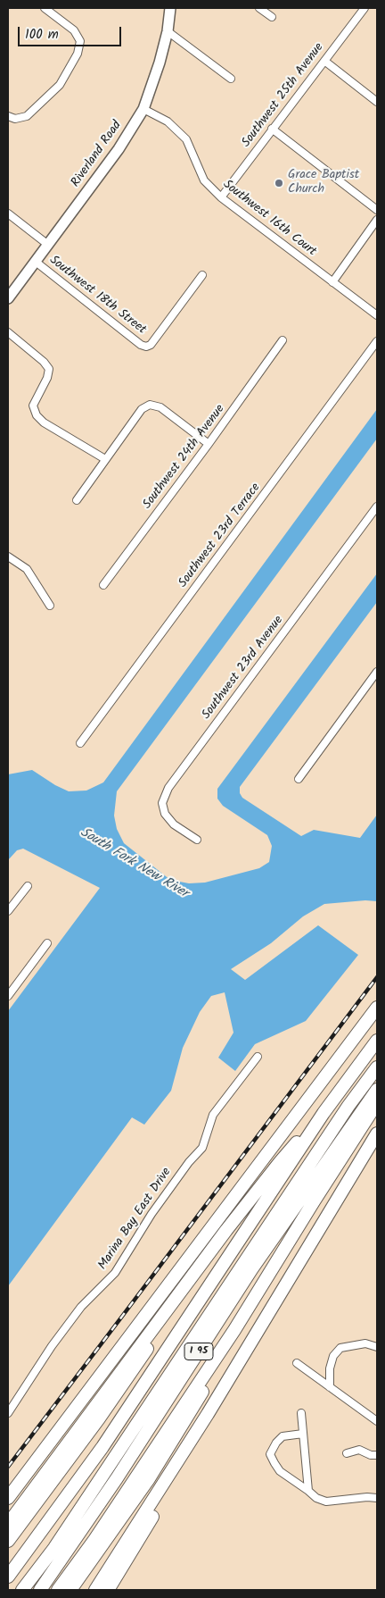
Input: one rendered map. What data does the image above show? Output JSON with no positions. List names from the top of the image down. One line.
{"streets":{"highway":["I 95"],"street":["Southwest 25th Avenue","Riverland Road","Southwest 16th Court","Southwest 18th Street","Southwest 24th Avenue","Southwest 23rd Terrace","Southwest 23rd Avenue","Marina Bay East Drive"]},"crossings":[["Southwest 25th Avenue","Southwest 16th Court"],["Riverland Road","Southwest 16th Court"],["Riverland Road","Southwest 18th Street"]],"water":["South Fork New River"],"places":["Grace Baptist Church"],"scale_bar":"100 m"}
